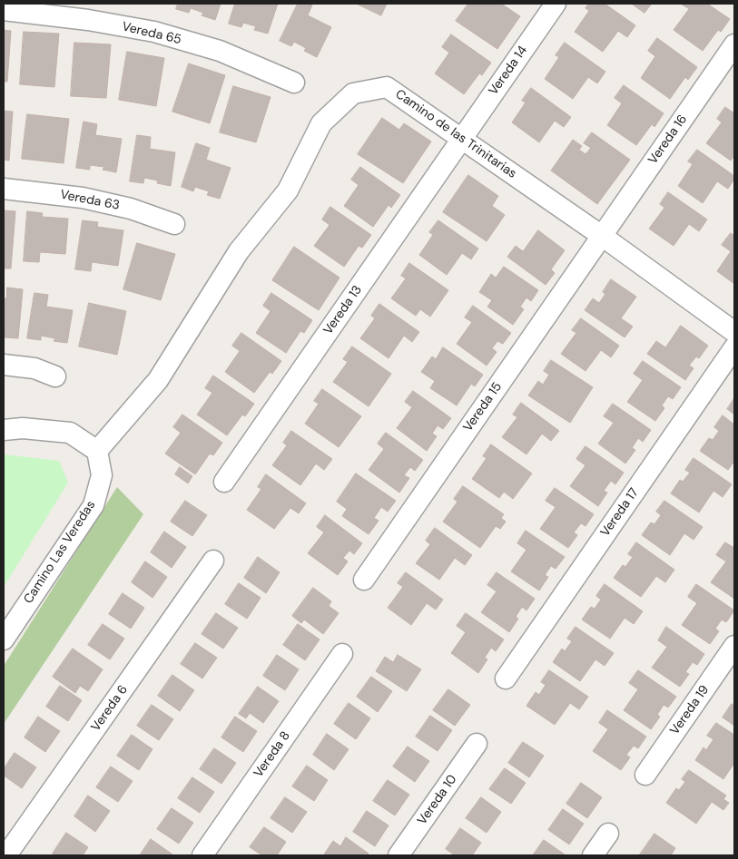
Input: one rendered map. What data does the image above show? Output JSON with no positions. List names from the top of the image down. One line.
{"streets":{"street":["Vereda 65","Vereda 14","Camino de las Trinitarias","Vereda 16","Vereda 63","Vereda 13","Vereda 15","Vereda 17","Camino Las Veredas","Vereda 6","Vereda 19","Vereda 8","Vereda 10"]},"crossings":[["Vereda 14","Camino de las Trinitarias"],["Vereda 14","Vereda 13"],["Camino de las Trinitarias","Vereda 16"],["Camino de las Trinitarias","Vereda 13"],["Camino de las Trinitarias","Vereda 15"],["Camino de las Trinitarias","Camino Las Veredas"],["Vereda 16","Vereda 15"]]}
